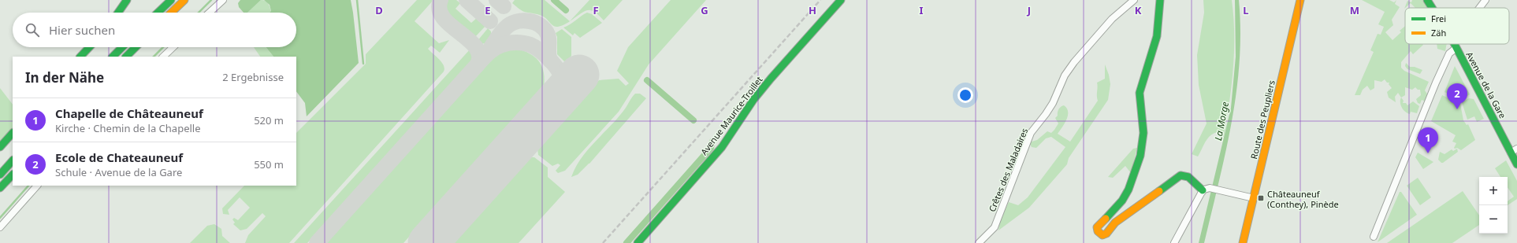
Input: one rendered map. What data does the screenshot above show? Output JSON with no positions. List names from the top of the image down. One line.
{"streets":{"main road":["Avenue de la Gare","Avenue Maurice-Troillet","Route des Peupliers"],"street":["Crêtes des Maladaires"]},"water":["La Morge"],"places":{"transit":["Châteauneuf (Conthey), Pinède"]},"legend":["Frei","Zäh"],"page":{"search":"Hier suchen","heading":["In der Nähe","2 Ergebnisse"],"pins":["2","1"],"list":[{"mark":"1","name":"Chapelle de Châteauneuf","note":"Kirche · Chemin de la Chapelle","value":"520 m"},{"mark":"2","name":"Ecole de Chateauneuf","note":"Schule · Avenue de la Gare","value":"550 m"}],"map_buttons":["+","−"]},"grid":{"columns":["D","E","F","G","H","I","J","K","L","M"]}}
